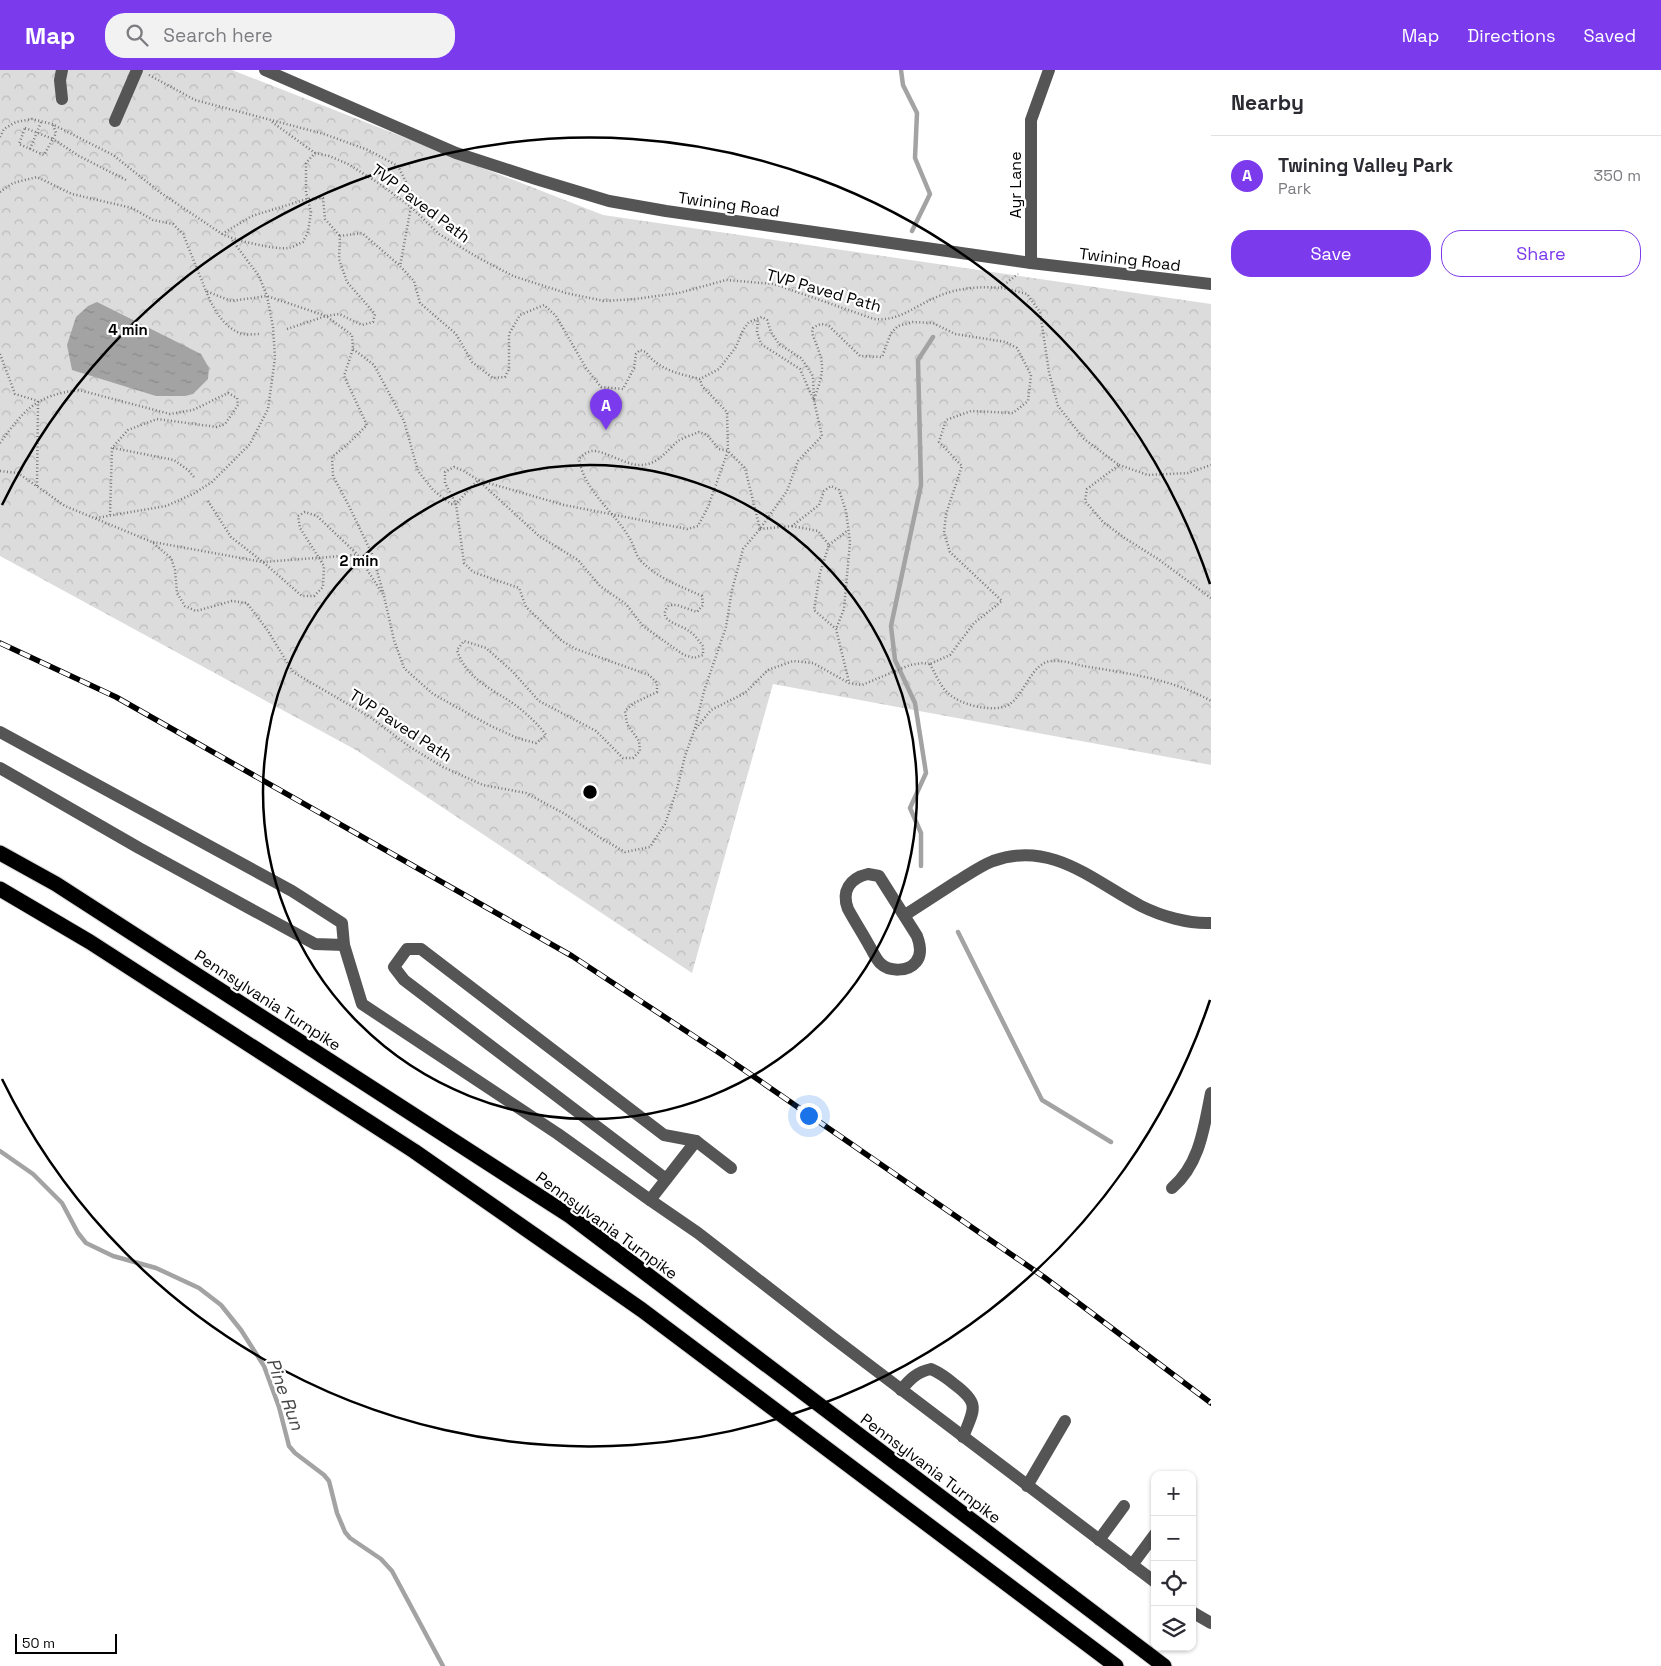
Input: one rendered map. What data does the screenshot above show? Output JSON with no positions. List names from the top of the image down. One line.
{"streets":{"highway":["Pennsylvania Turnpike"],"street":["Ayr Lane","Twining Road"],"path":["TVP Paved Path"]},"crossings":[["Ayr Lane","Twining Road"]],"water":["Pine Run"],"scale_bar":"50 m","page":{"header":"Map","search":"Search here","nav":["Map","Directions","Saved"],"heading":"Nearby","list":[{"mark":"A","name":"Twining Valley Park","note":"Park","value":"350 m"}],"buttons":["Save","Share"],"pins":"A","map_buttons":["+","−"],"scale":"50 m"},"rings":["4 min","2 min"]}
